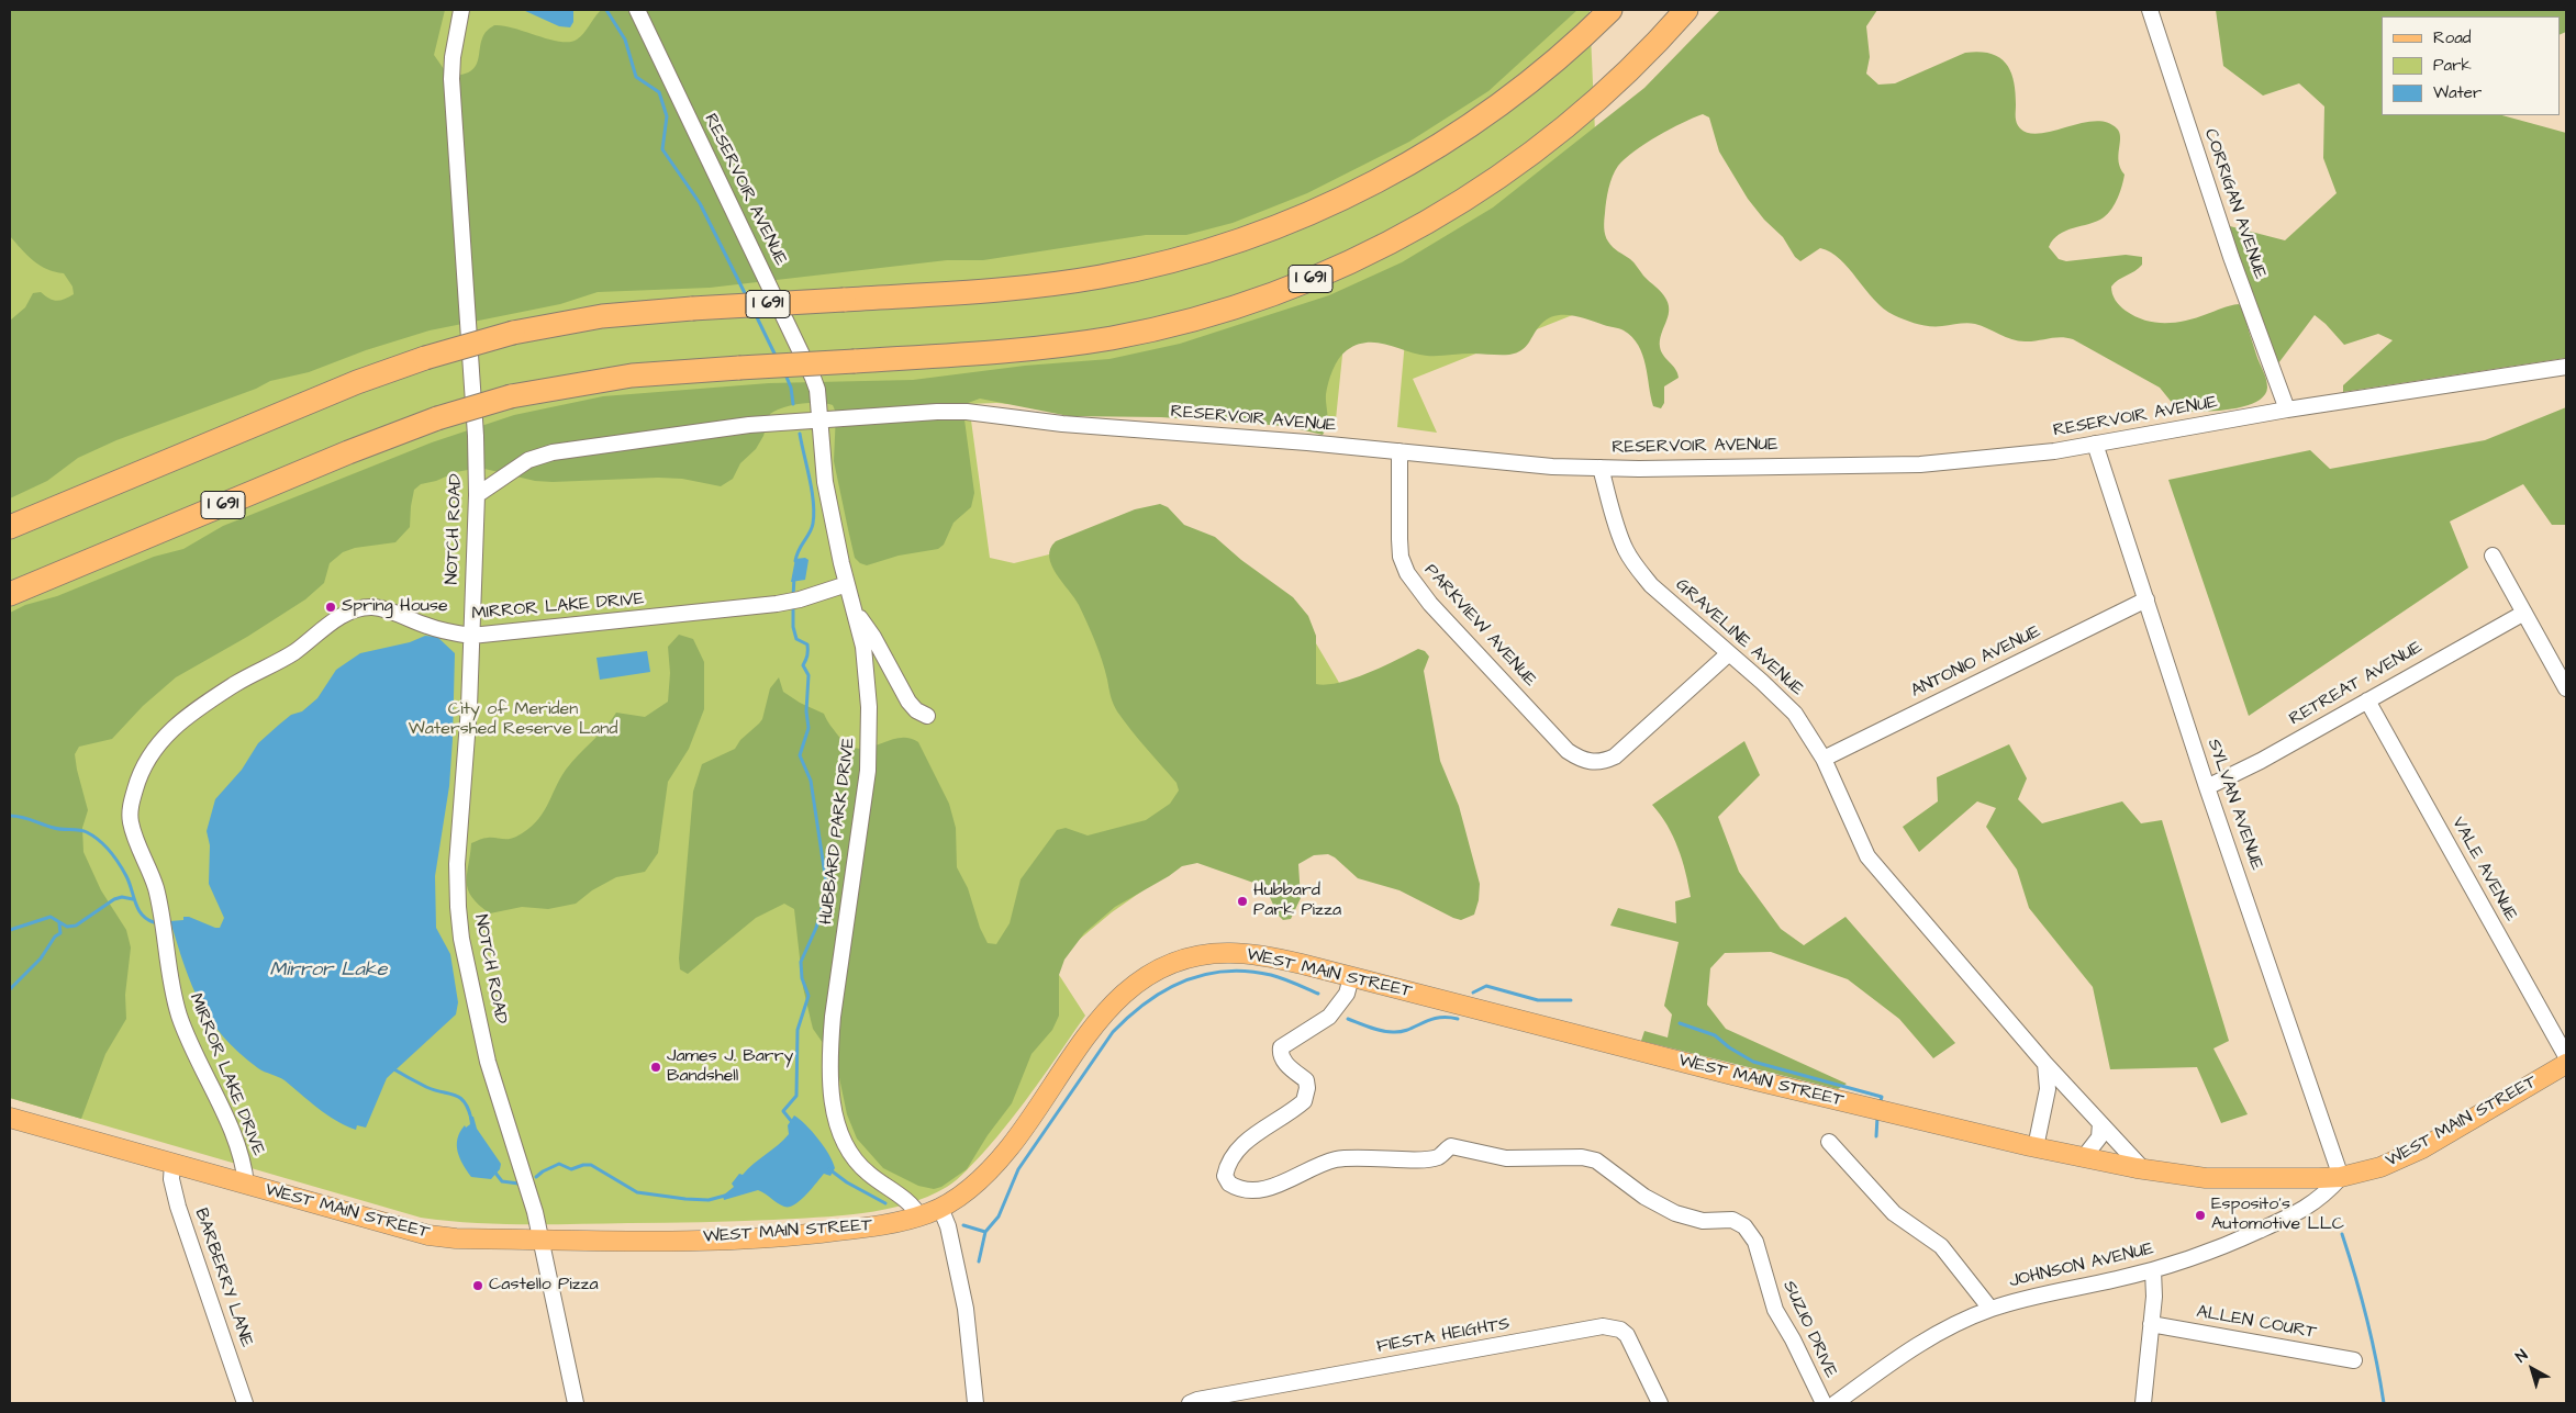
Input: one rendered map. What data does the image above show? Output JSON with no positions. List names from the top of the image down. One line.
{"streets":{"highway":["I 691"],"main road":["WEST MAIN STREET"],"street":["RESERVOIR AVENUE","CORRIGAN AVENUE","NOTCH ROAD","MIRROR LAKE DRIVE","PARKVIEW AVENUE","GRAVELINE AVENUE","ANTONIO AVENUE","RETREAT AVENUE","SYLVAN AVENUE","HUBBARD PARK DRIVE","VALE AVENUE","JOHNSON AVENUE","BARBERRY LANE","ALLEN COURT","SUZIO DRIVE","FIESTA HEIGHTS"]},"crossings":[["RESERVOIR AVENUE","CORRIGAN AVENUE"],["RESERVOIR AVENUE","NOTCH ROAD"],["RESERVOIR AVENUE","PARKVIEW AVENUE"],["RESERVOIR AVENUE","GRAVELINE AVENUE"],["RESERVOIR AVENUE","SYLVAN AVENUE"],["RESERVOIR AVENUE","HUBBARD PARK DRIVE"],["NOTCH ROAD","MIRROR LAKE DRIVE"],["NOTCH ROAD","WEST MAIN STREET"],["MIRROR LAKE DRIVE","HUBBARD PARK DRIVE"],["MIRROR LAKE DRIVE","WEST MAIN STREET"],["PARKVIEW AVENUE","GRAVELINE AVENUE"],["GRAVELINE AVENUE","ANTONIO AVENUE"],["GRAVELINE AVENUE","WEST MAIN STREET"],["ANTONIO AVENUE","SYLVAN AVENUE"],["RETREAT AVENUE","SYLVAN AVENUE"],["RETREAT AVENUE","VALE AVENUE"],["SYLVAN AVENUE","WEST MAIN STREET"],["SYLVAN AVENUE","JOHNSON AVENUE"],["HUBBARD PARK DRIVE","WEST MAIN STREET"],["WEST MAIN STREET","JOHNSON AVENUE"],["WEST MAIN STREET","BARBERRY LANE"],["WEST MAIN STREET","SUZIO DRIVE"]],"water":["Mirror Lake"],"parks":["City of Meriden Watershed Reserve Land"],"places":["Spring House","Hubbard Park Pizza","James J. Barry Bandshell","Esposito's Automotive LLC","Castello Pizza"],"legend":["Road","Park","Water"],"north":"top left"}
